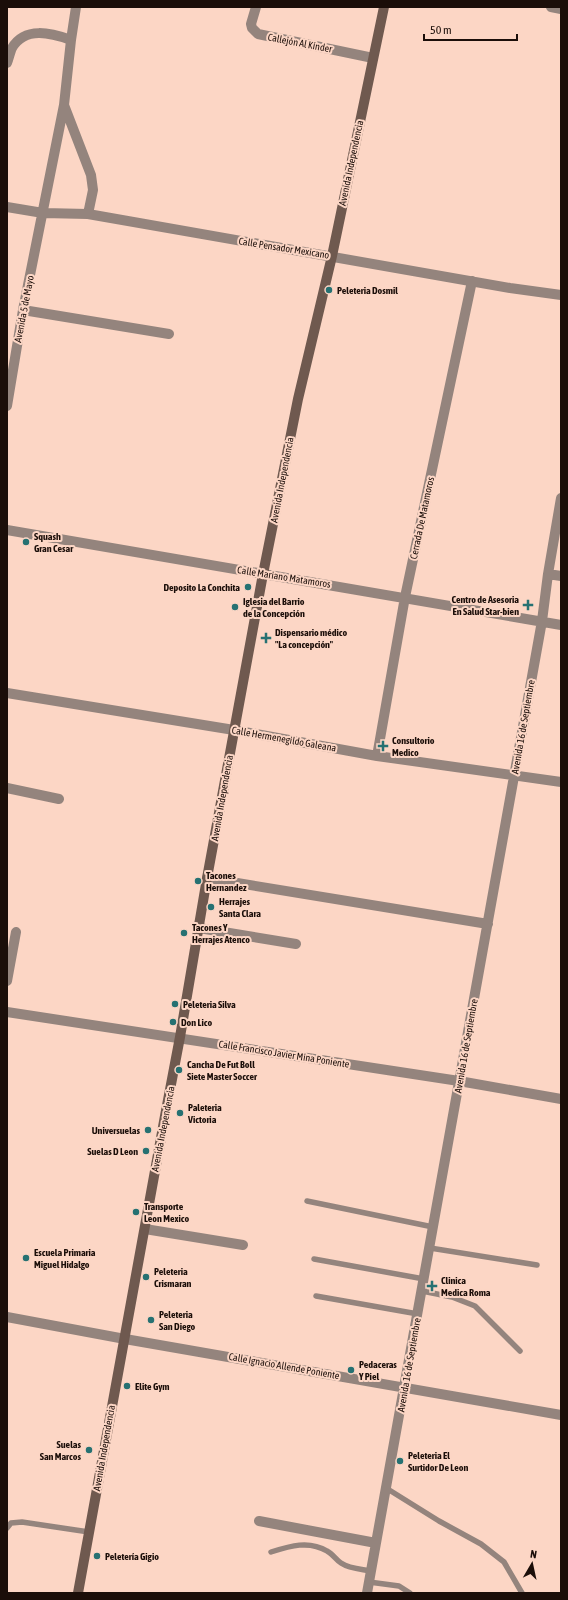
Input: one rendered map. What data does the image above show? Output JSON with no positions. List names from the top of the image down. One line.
{"streets":{"main road":["Avenida Independencia"],"street":["Callejón Al Kínder","Calle Pensador Mexicano","Avenida 5 de Mayo","Cerrada De Matamoros","Calle Mariano Matamoros","Avenida 16 de Septiembre","Calle Hermenegildo Galeana","Calle Francisco Javier Mina Poniente","Calle Ignacio Allende Poniente"]},"crossings":[["Callejón Al Kínder","Avenida Independencia"],["Avenida Independencia","Calle Pensador Mexicano"],["Avenida Independencia","Calle Mariano Matamoros"],["Avenida Independencia","Calle Hermenegildo Galeana"],["Avenida Independencia","Calle Francisco Javier Mina Poniente"],["Avenida Independencia","Calle Ignacio Allende Poniente"],["Calle Pensador Mexicano","Avenida 5 de Mayo"],["Calle Pensador Mexicano","Cerrada De Matamoros"],["Cerrada De Matamoros","Calle Mariano Matamoros"],["Cerrada De Matamoros","Calle Hermenegildo Galeana"],["Calle Mariano Matamoros","Avenida 16 de Septiembre"],["Avenida 16 de Septiembre","Calle Hermenegildo Galeana"],["Avenida 16 de Septiembre","Calle Francisco Javier Mina Poniente"],["Avenida 16 de Septiembre","Calle Ignacio Allende Poniente"]],"places":{"other":["Peleteria Dosmil","Squash Gran Cesar","Deposito La Conchita","Iglesia del Barrio de la Concepción","Tacones Hernandez","Herrajes Santa Clara","Tacones Y Herrajes Atenco","Peleteria Silva","Don Lico","Cancha De Fut Boll Siete Master Soccer","Paleteria Victoria","Universuelas","Suelas D Leon","Transporte Leon Mexico","Escuela Primaria Miguel Hidalgo","Peleteria Crismaran","Peleteria San Diego","Pedaceras Y Piel","Elite Gym","Suelas San Marcos","Peleteria El Surtidor De Leon","Peletería Gigio"],"health":["Centro de Asesoria En Salud Star-bien","Dispensario médico \"La concepción\"","Consultorio Medico","Clinica Medica Roma"]},"scale_bar":"50 m","north":"top"}
